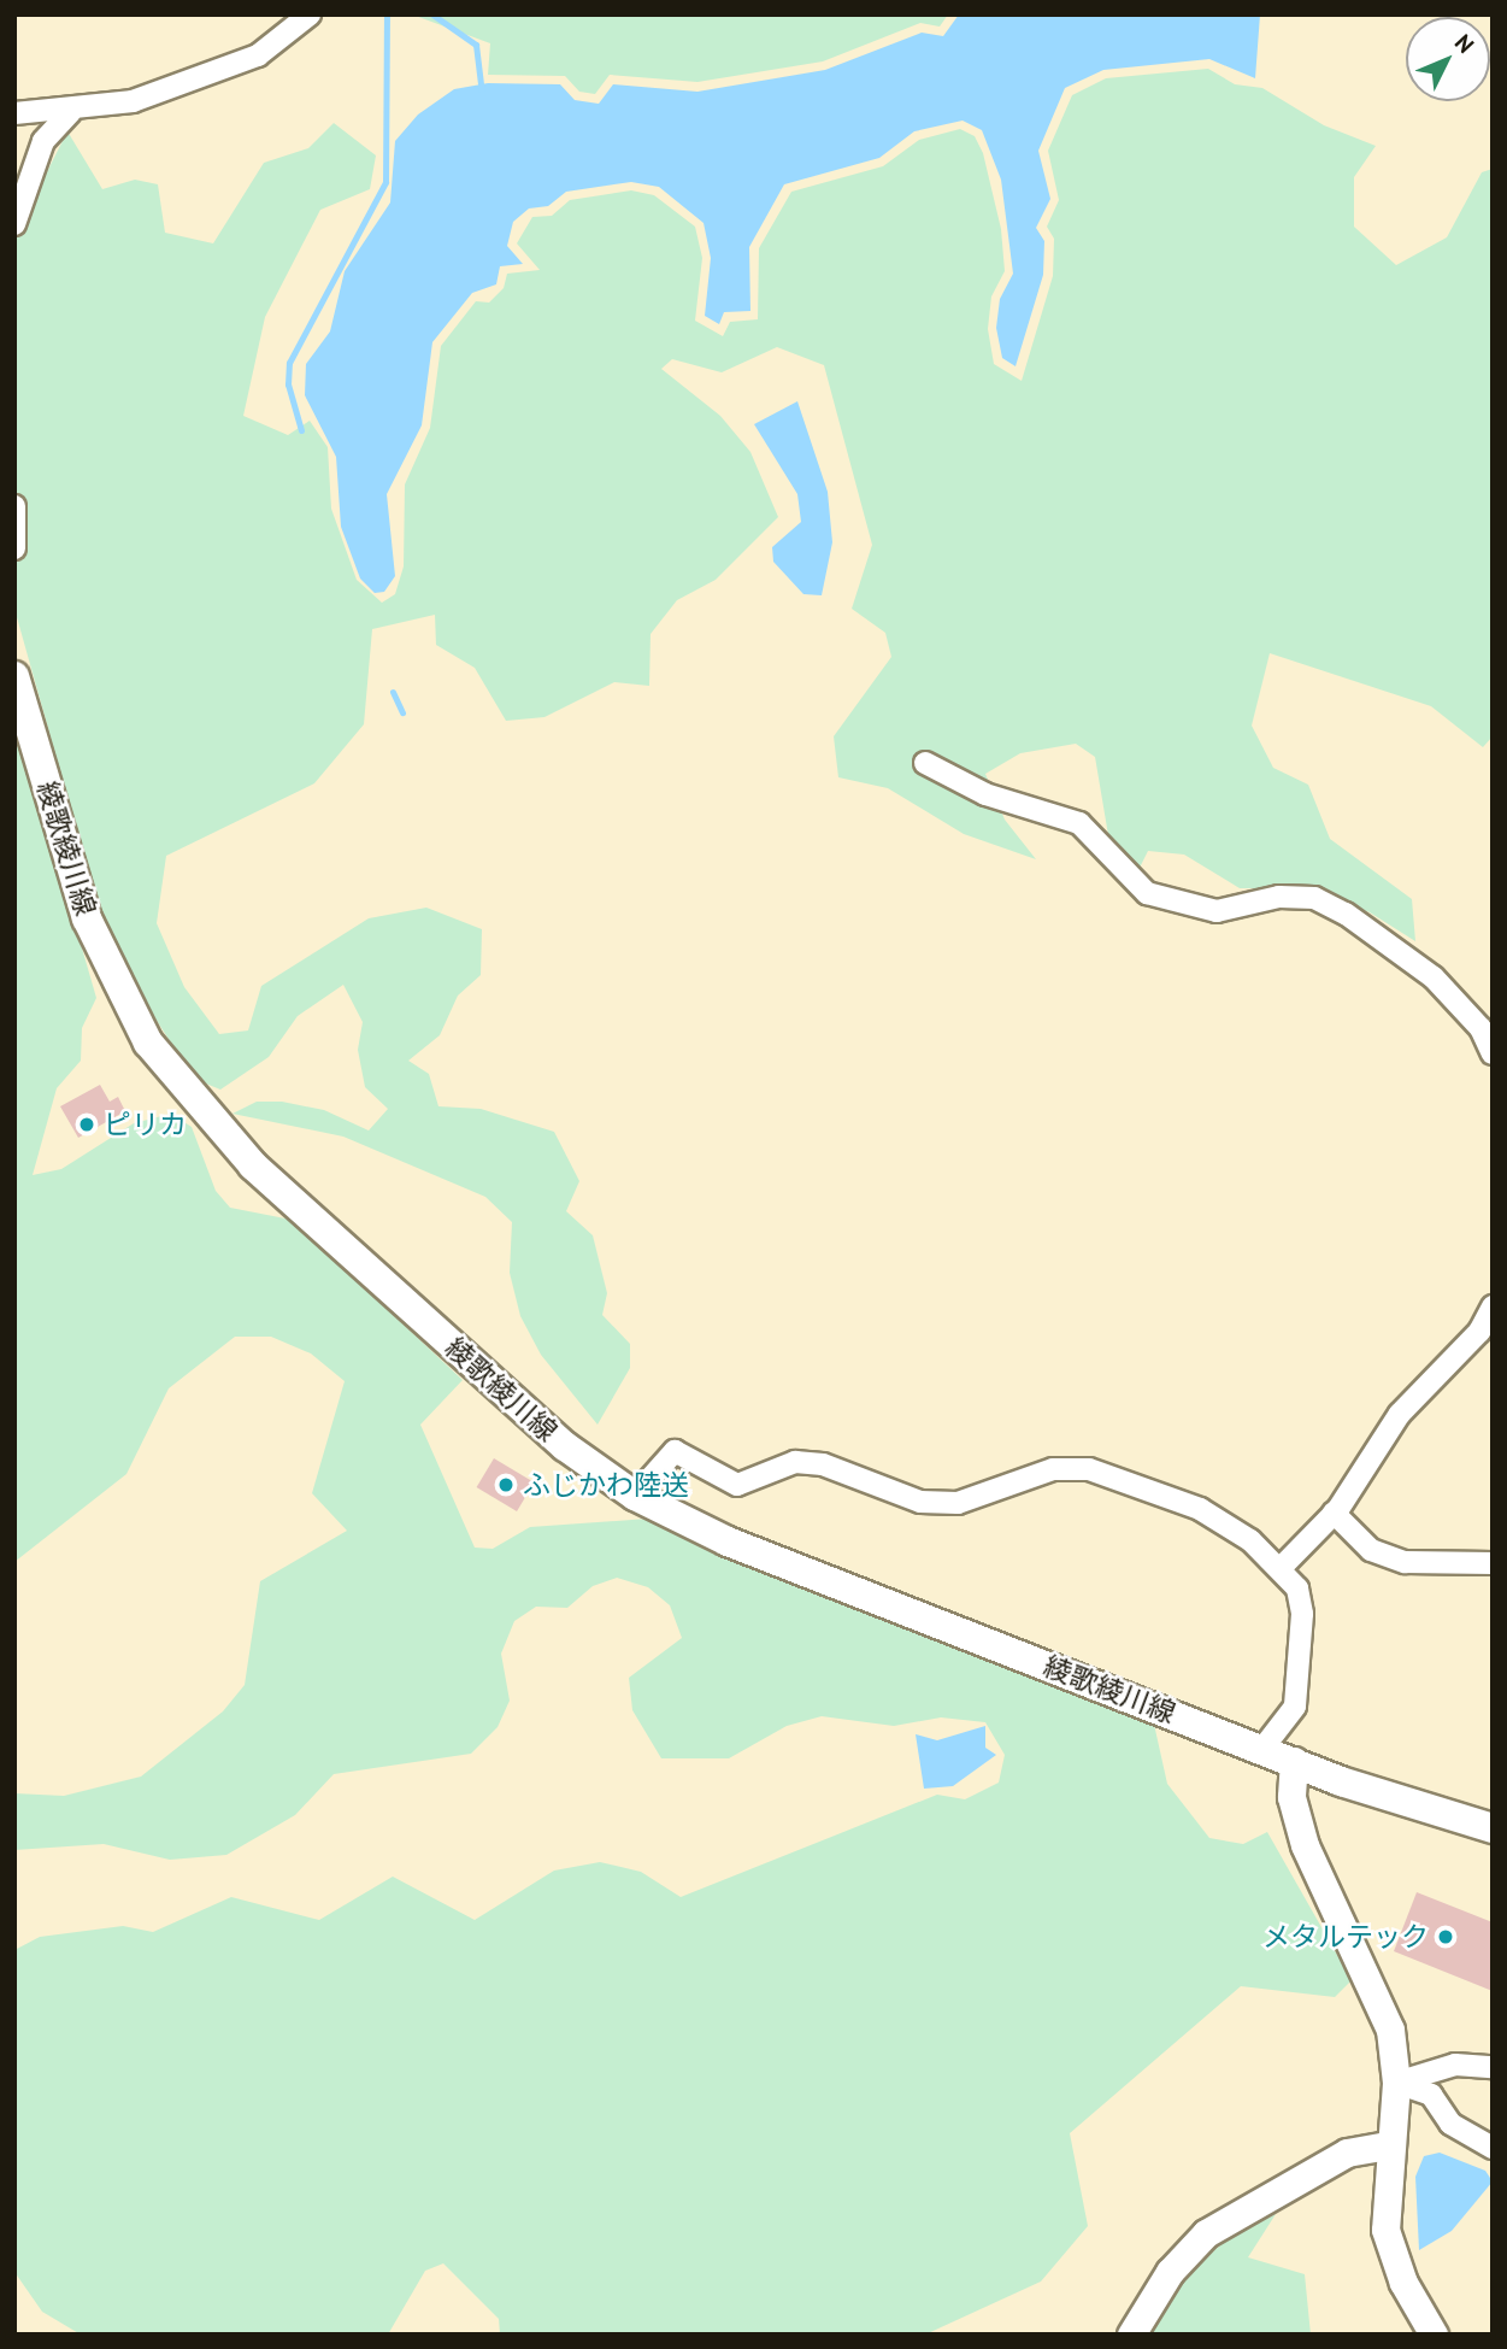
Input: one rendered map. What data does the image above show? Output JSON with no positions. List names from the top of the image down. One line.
{"streets":{"main road":["綾歌綾川線"]},"places":["ピリカ","ふじかわ陸送","メタルテック"],"north":"top right"}
